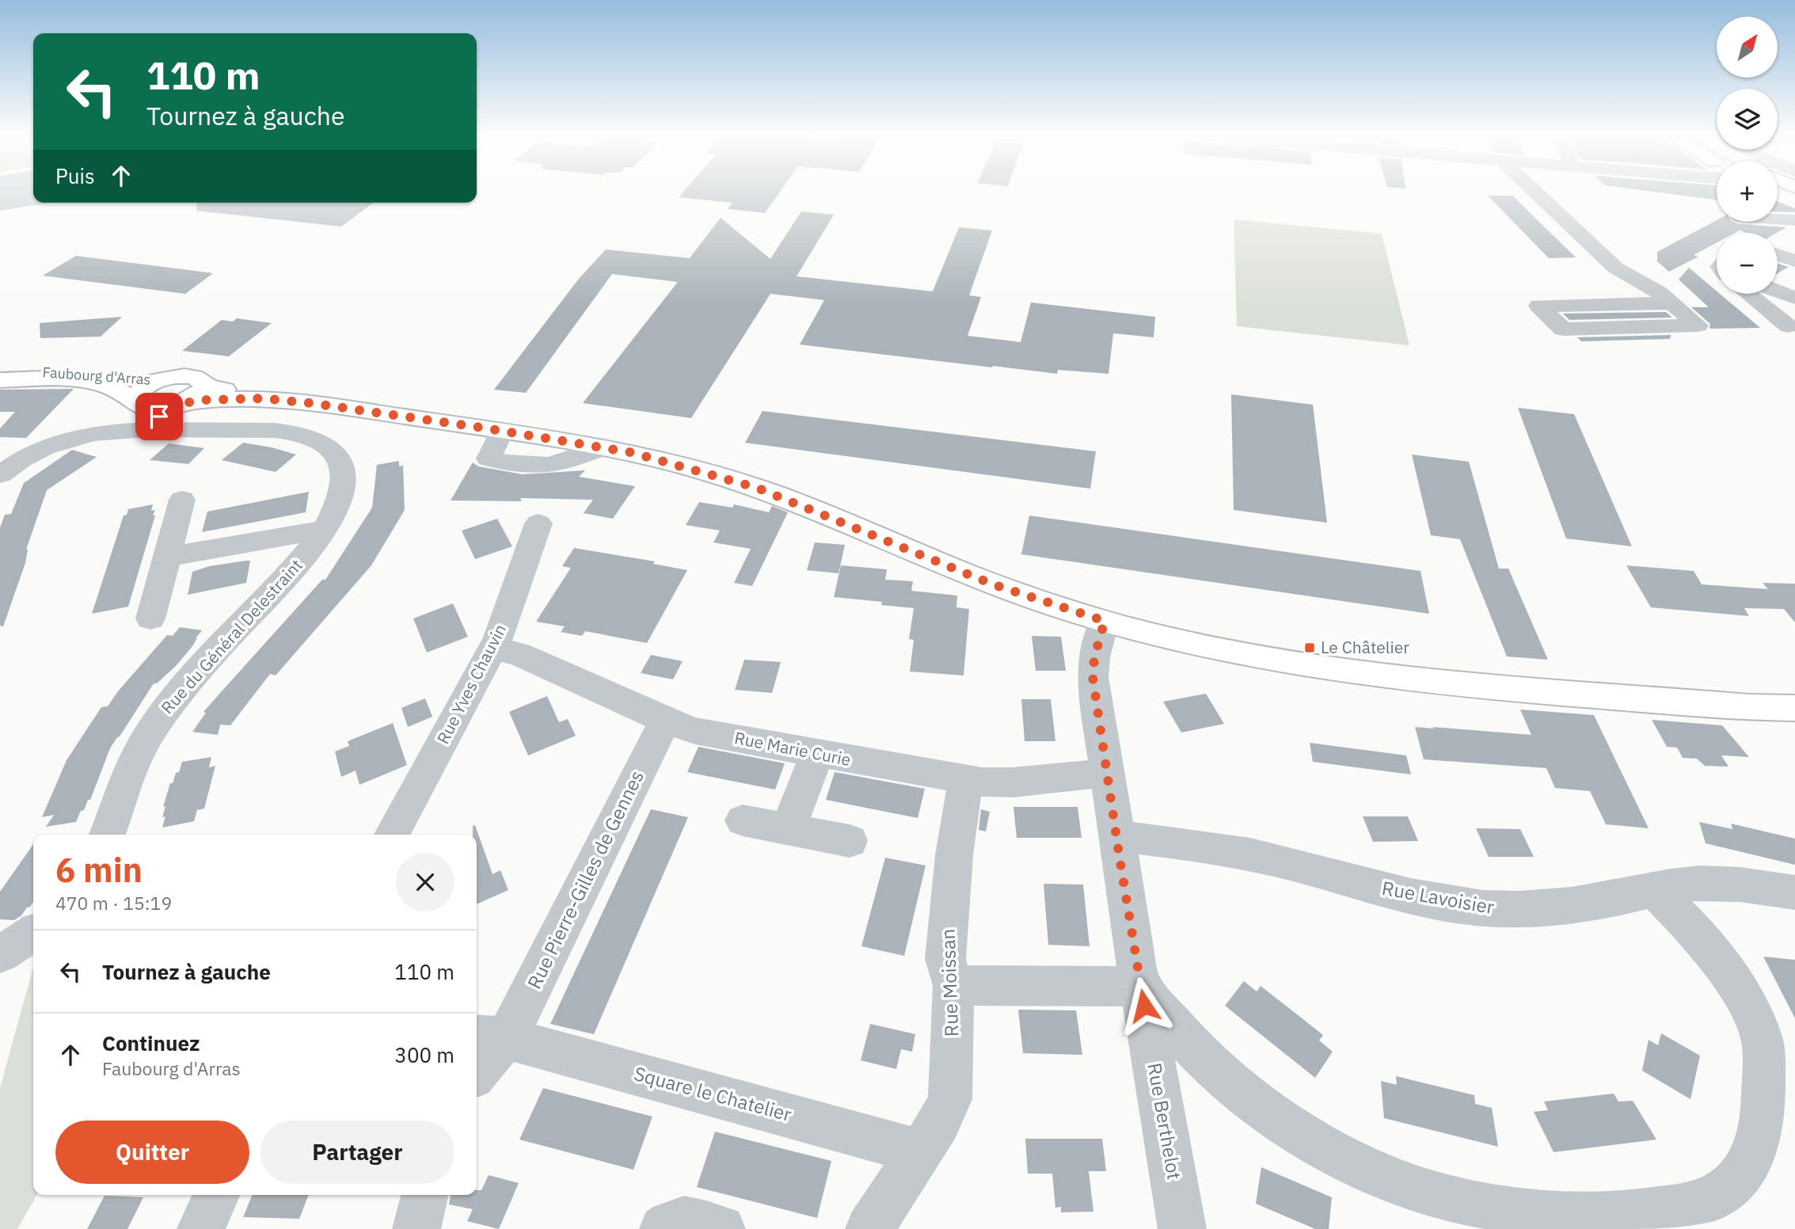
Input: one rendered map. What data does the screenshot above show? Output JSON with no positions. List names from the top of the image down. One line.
{"streets":{"main road":["Faubourg d'Arras"],"street":["Rue du Général Delestraint","Rue Yves Chauvin","Rue Marie Curie","Rue Pierre-Gilles de Gennes","Rue Lavoisier","Rue Moissan","Square le Chatelier","Rue Berthelot"]},"crossings":[["Faubourg d'Arras","Rue du Général Delestraint"],["Rue Yves Chauvin","Rue Marie Curie"],["Rue Marie Curie","Rue Pierre-Gilles de Gennes"],["Rue Marie Curie","Rue Moissan"],["Rue Marie Curie","Rue Berthelot"],["Rue Pierre-Gilles de Gennes","Square le Chatelier"],["Rue Lavoisier","Rue Berthelot"],["Rue Moissan","Square le Chatelier"]],"places":{"transit":["Le Châtelier"]},"north":"top right","page":{"map_buttons":["+","−"],"turn":["110 m","Tournez à gauche"],"then":"Puis","heading":["6 min","470 m · 15:19"],"list":[{"name":"Tournez à gauche","value":"110 m"},{"name":"Continuez","note":"Faubourg d'Arras","value":"300 m"}],"buttons":["Quitter","Partager"]}}
